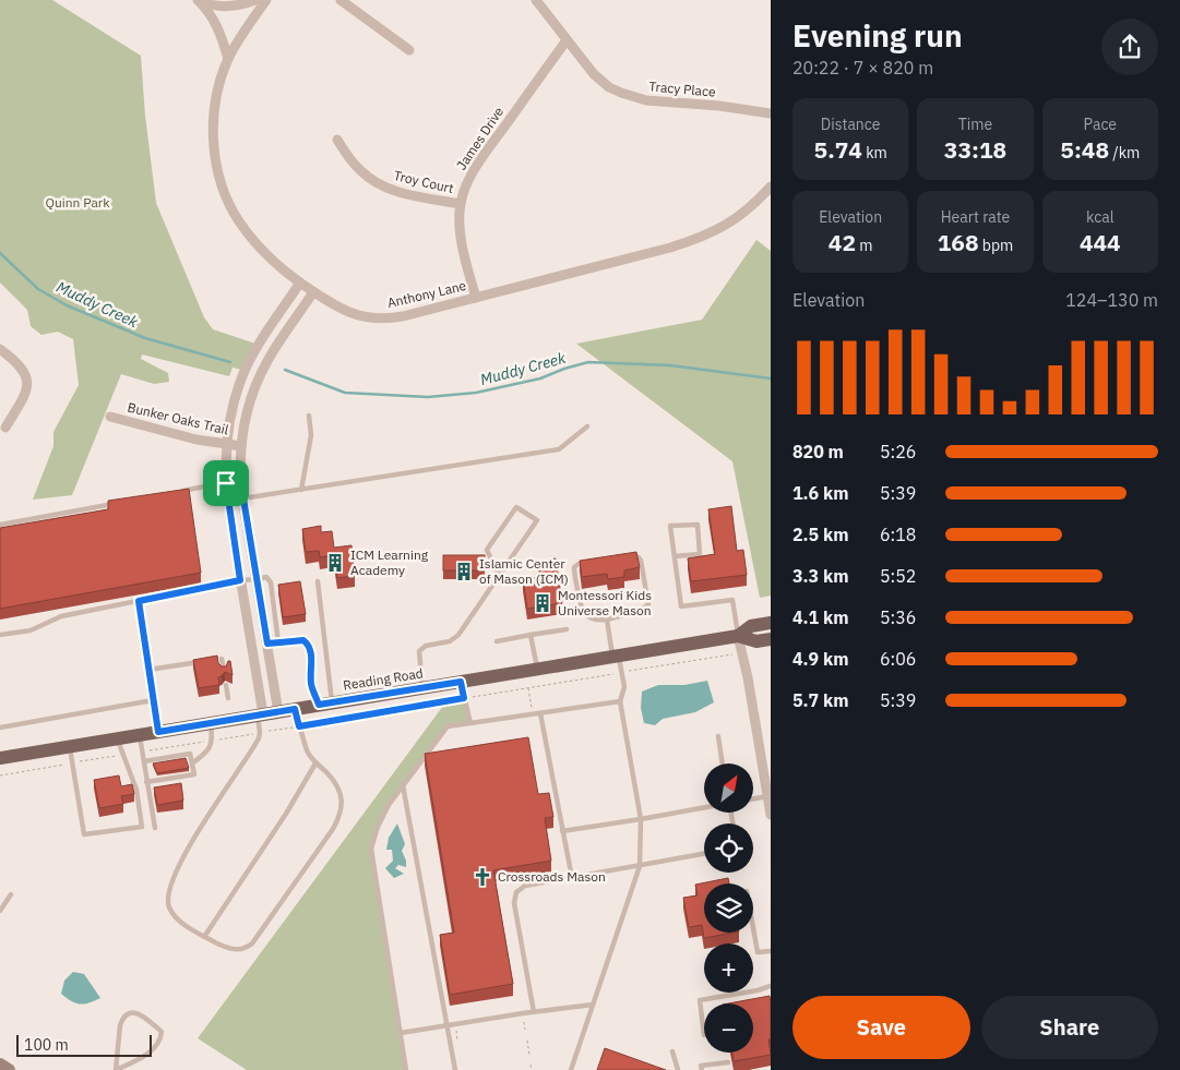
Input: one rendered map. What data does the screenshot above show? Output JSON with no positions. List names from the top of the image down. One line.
{"streets":{"main road":["Reading Road"],"street":["Tracy Place","James Drive","Troy Court","Anthony Lane","Bunker Oaks Trail"]},"crossings":[["Tracy Place","James Drive"],["James Drive","Troy Court"],["James Drive","Anthony Lane"]],"water":["Muddy Creek"],"parks":["Quinn Park"],"places":{"building":["ICM Learning Academy","Islamic Center of Mason (ICM)","Montessori Kids Universe Mason"],"church":["Crossroads Mason"]},"scale_bar":"100 m","north":"top right","page":{"heading":["Evening run","20:22 · 7 × 820 m"],"stats":[["Distance","5.74 km"],["Time","33:18"],["Pace","5:48 /km"],["Elevation","42 m"],["Heart rate","168 bpm"],["kcal","444"]],"chart":["Elevation","124–130 m"],"list":[{"name":"820 m","note":"5:26"},{"name":"1.6 km","note":"5:39"},{"name":"2.5 km","note":"6:18"},{"name":"3.3 km","note":"5:52"},{"name":"4.1 km","note":"5:36"},{"name":"4.9 km","note":"6:06"},{"name":"5.7 km","note":"5:39"}],"map_buttons":["+","−"],"buttons":["Save","Share"],"scale":"100 m"}}
